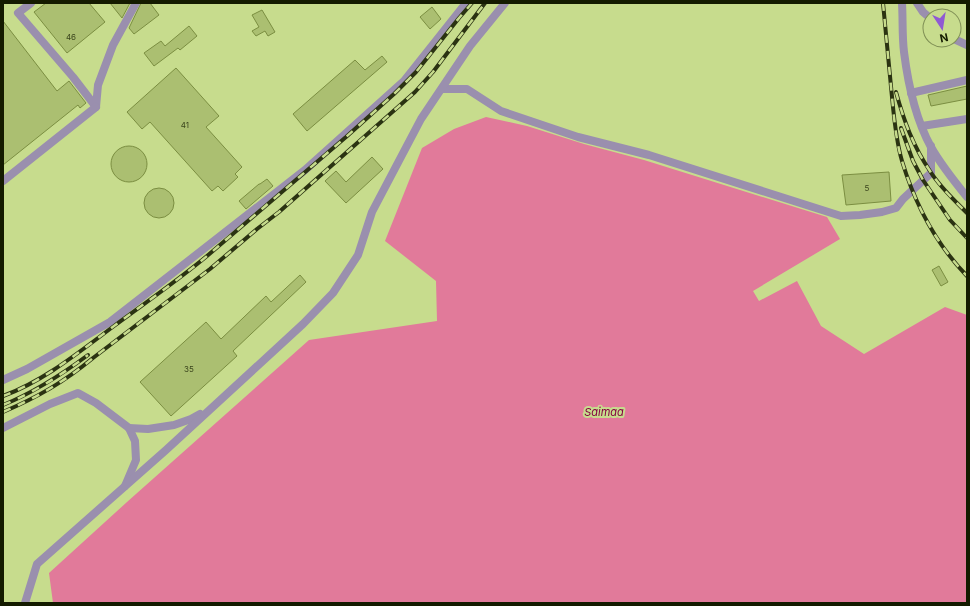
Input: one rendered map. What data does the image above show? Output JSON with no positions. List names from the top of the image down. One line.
{"water":["Saimaa"],"house_numbers":["46","41","5","35"],"north":"bottom"}
